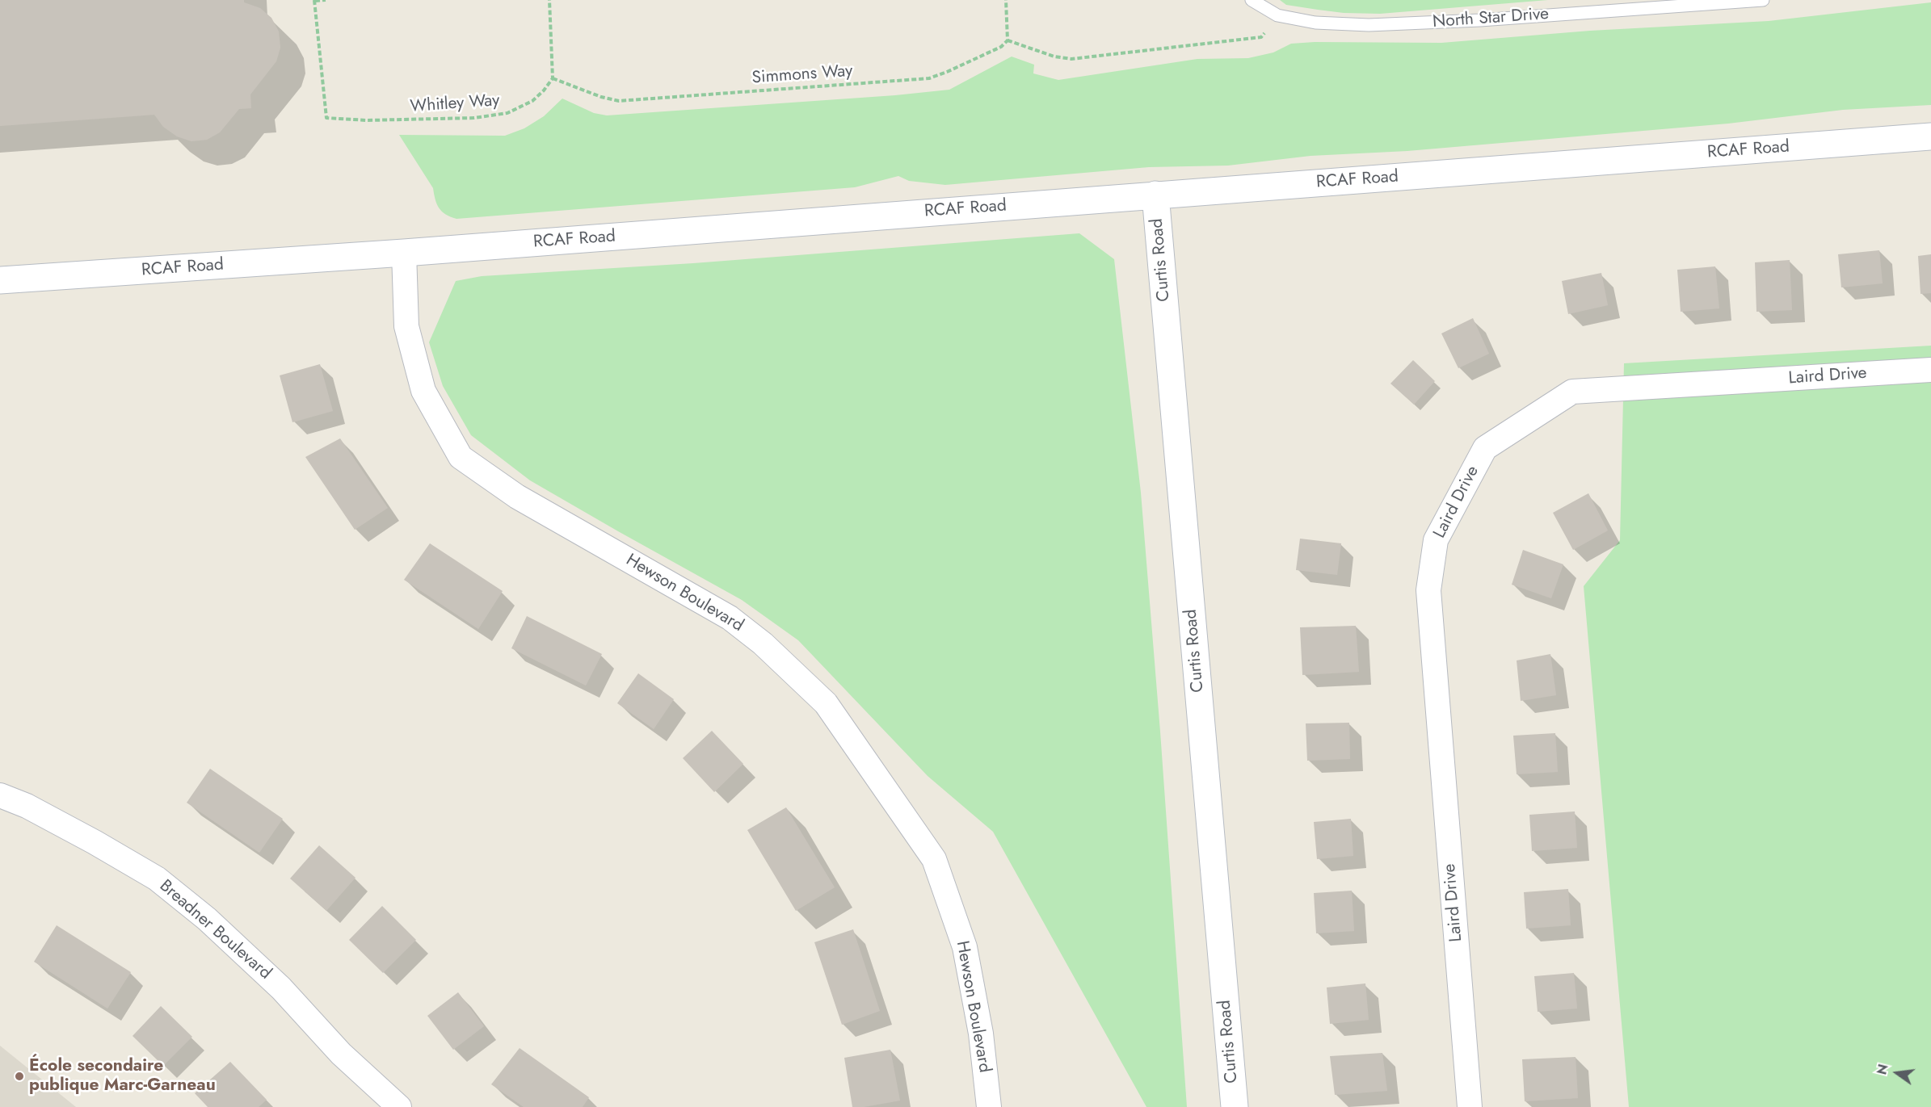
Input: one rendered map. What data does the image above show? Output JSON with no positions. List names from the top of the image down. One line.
{"streets":{"main road":["RCAF Road","Curtis Road"],"street":["Laird Drive","Hewson Boulevard","Breadner Boulevard"],"lane":["North Star Drive"],"path":["Simmons Way","Whitley Way"]},"crossings":[["Simmons Way","Whitley Way"],["RCAF Road","Curtis Road"],["RCAF Road","Hewson Boulevard"]],"places":["École secondaire publique Marc-Garneau"],"north":"left"}
